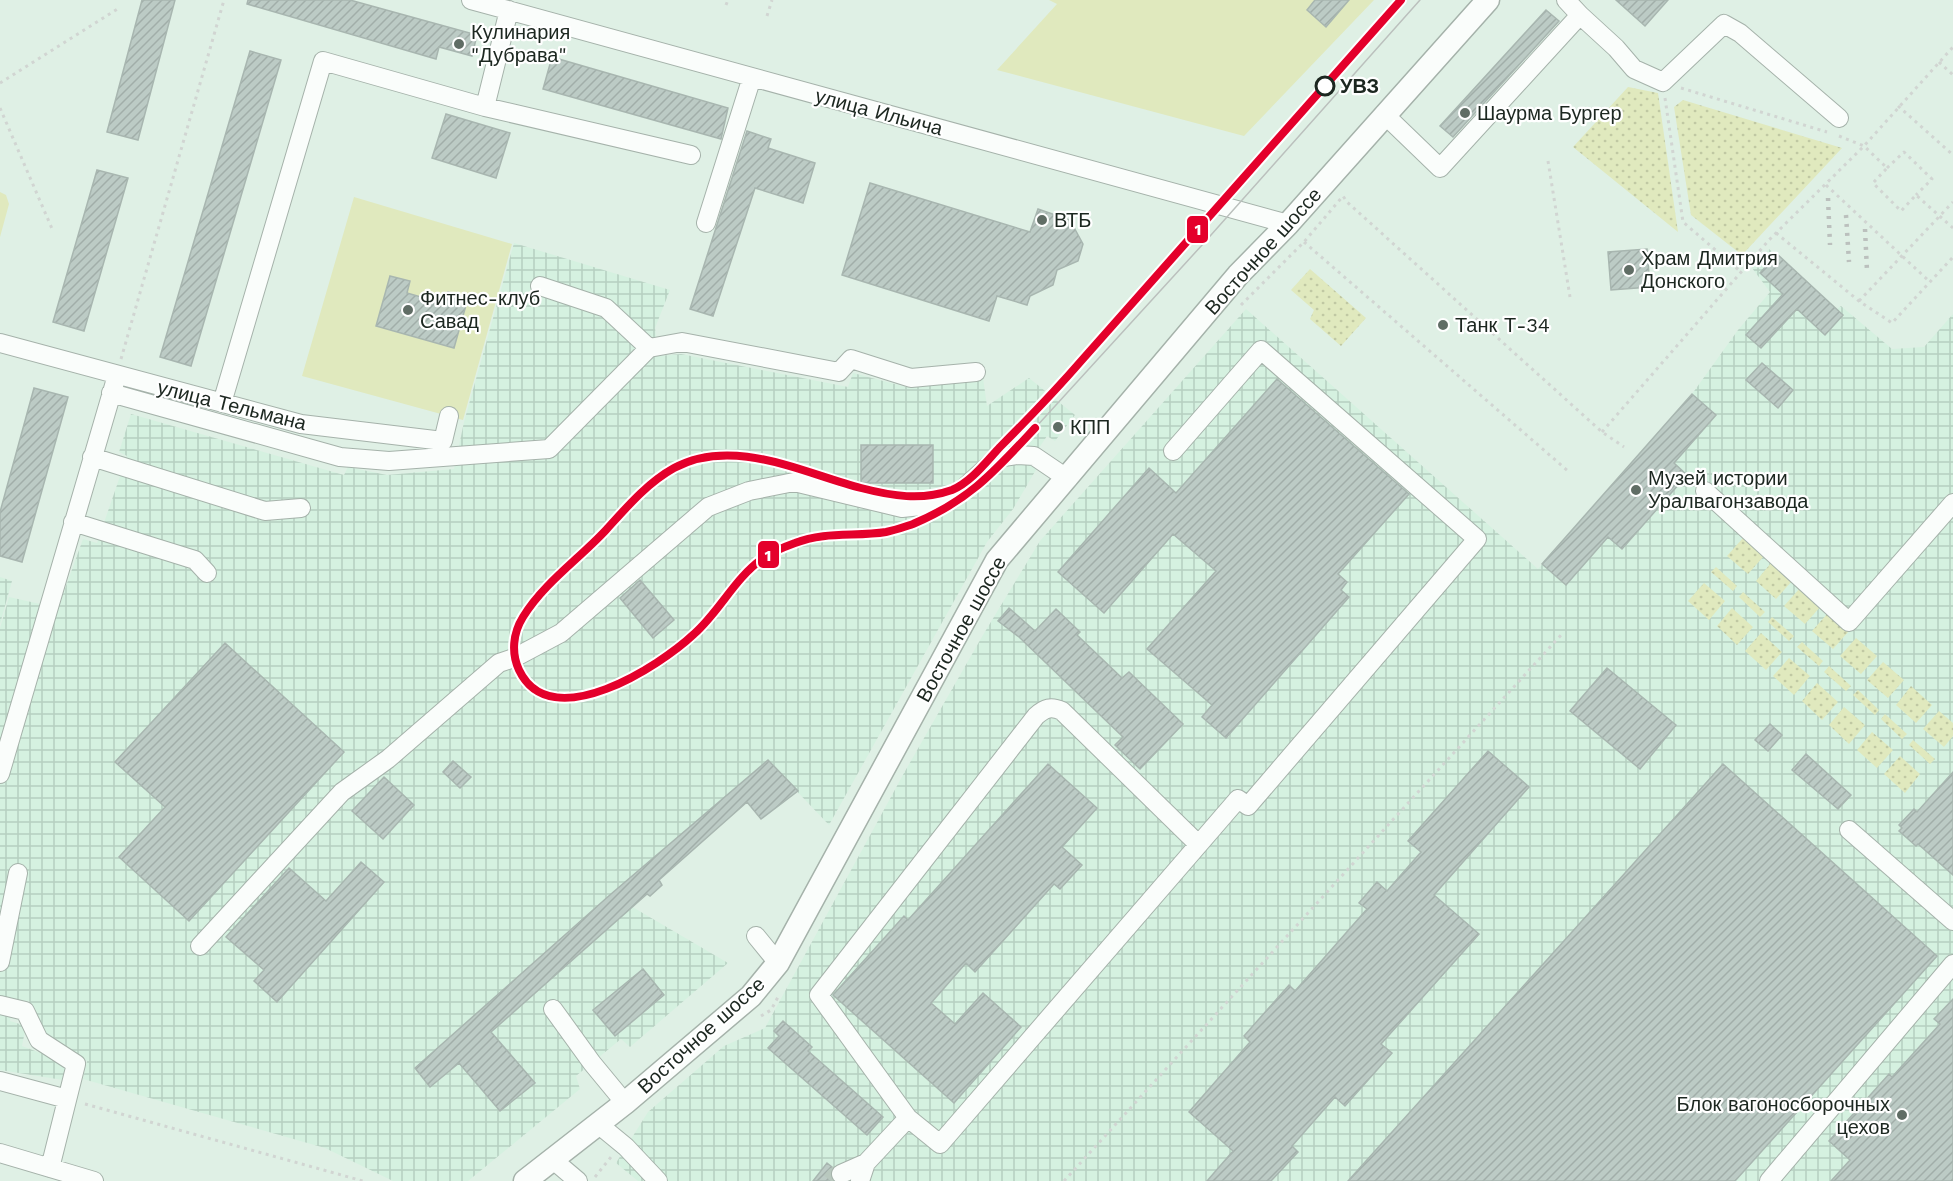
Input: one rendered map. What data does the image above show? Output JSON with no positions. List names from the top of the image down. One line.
{"streets":{"main road":["Восточное шоссе"],"street":["улица Ильича","улица Тельмана"]},"crossings":[["улица Ильича","Восточное шоссе"]],"places":["Кулинария \"Дубрава\"","УВЗ","Шаурма Бургер","ВТБ","Храм Дмитрия Донского","Фитнес-клуб Савад","Танк Т-34","КПП","Музей истории Уралвагонзавода","Блок вагоносборочных цехов"],"lines":["transit line 1"]}
